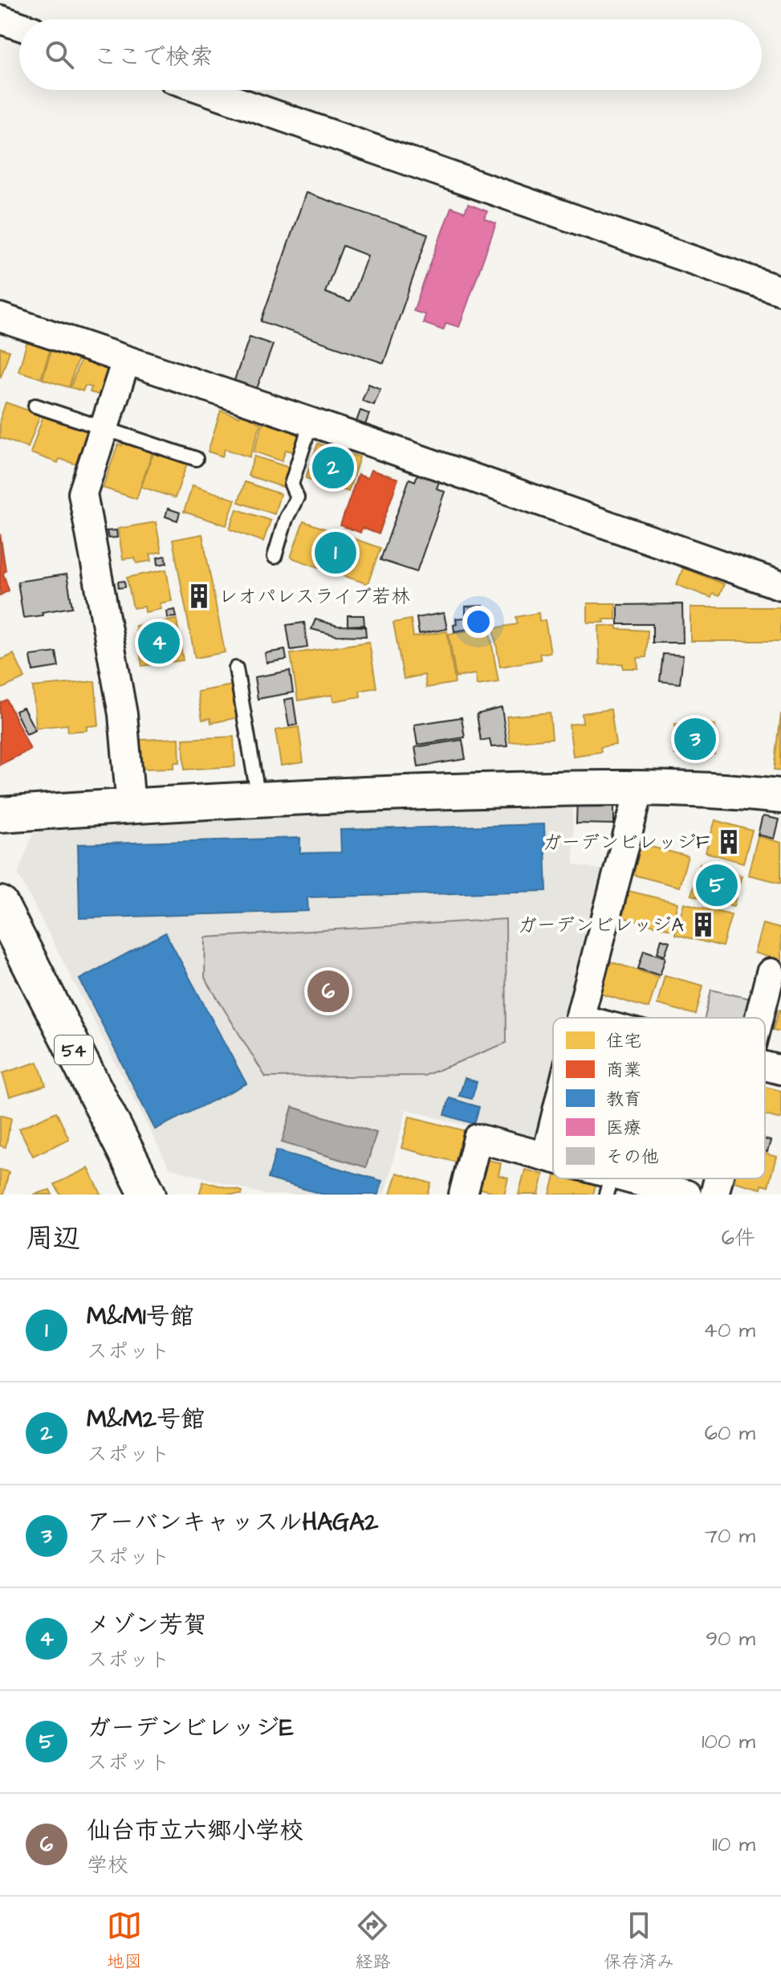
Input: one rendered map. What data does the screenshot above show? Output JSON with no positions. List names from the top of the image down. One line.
{"streets":{"main road":["54"]},"places":{"building":["レオパレスライブ若林","ガーデンビレッジF","ガーデンビレッジA"]},"legend":["住宅","商業","教育","医療","その他"],"page":{"search":"ここで検索","pins":["2","1","4","3","5","6"],"heading":["周辺","6件"],"list":[{"mark":"1","name":"M&M1号館","note":"スポット","value":"40 m"},{"mark":"2","name":"M&M2号館","note":"スポット","value":"60 m"},{"mark":"3","name":"アーバンキャッスルHAGA2","note":"スポット","value":"70 m"},{"mark":"4","name":"メゾン芳賀","note":"スポット","value":"90 m"},{"mark":"5","name":"ガーデンビレッジE","note":"スポット","value":"100 m"},{"mark":"6","name":"仙台市立六郷小学校","note":"学校","value":"110 m"}],"nav":["地図","経路","保存済み"]}}
